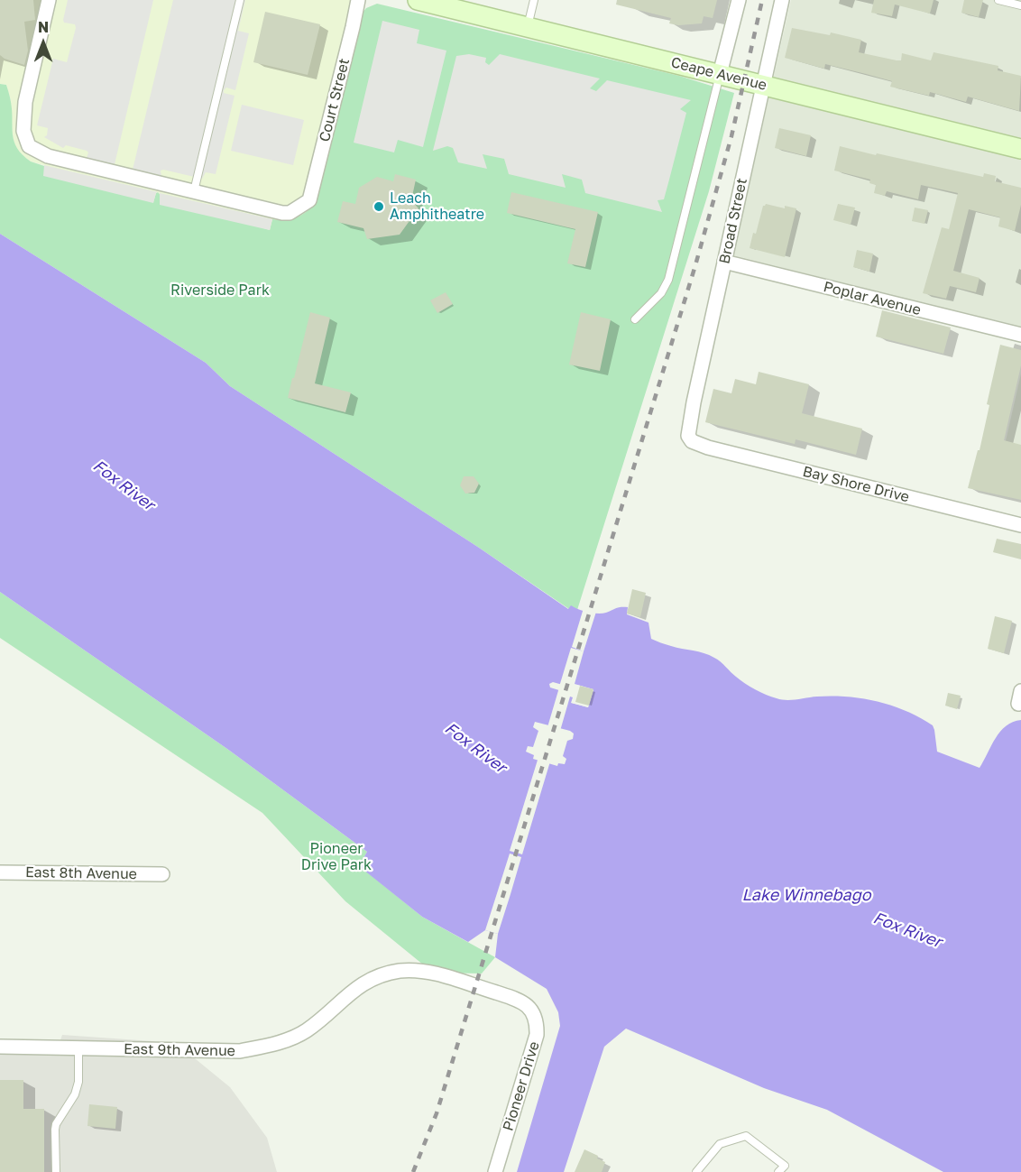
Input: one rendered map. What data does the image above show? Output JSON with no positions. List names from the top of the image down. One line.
{"streets":{"street":["Ceape Avenue","Court Street","Broad Street","Poplar Avenue","Bay Shore Drive","East 8th Avenue","East 9th Avenue","Pioneer Drive"]},"crossings":[["Ceape Avenue","Broad Street"],["Broad Street","Poplar Avenue"],["Broad Street","Bay Shore Drive"],["East 9th Avenue","Pioneer Drive"]],"water":["Fox River","Lake Winnebago"],"parks":["Riverside Park","Pioneer Drive Park"],"places":["Leach Amphitheatre"],"north":"top"}
